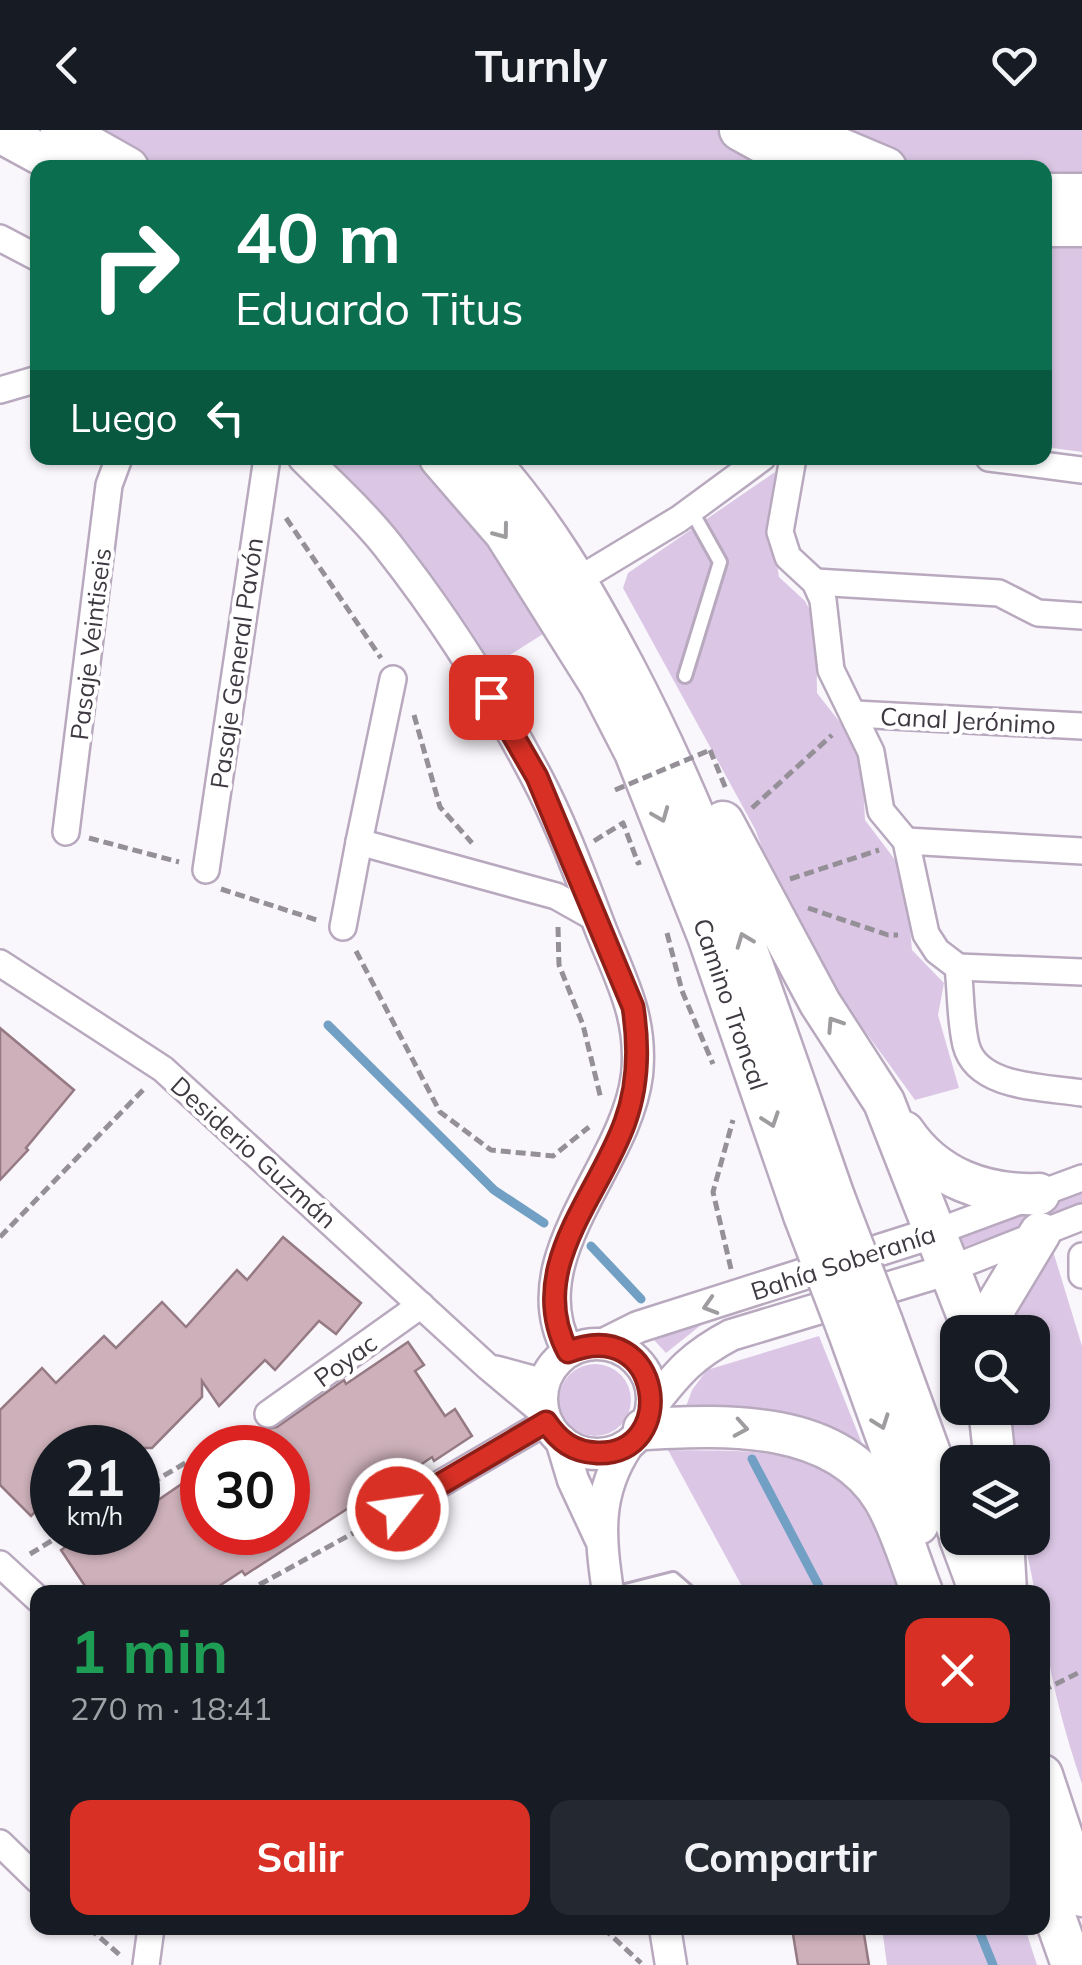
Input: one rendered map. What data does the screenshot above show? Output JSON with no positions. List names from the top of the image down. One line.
{"streets":{"main road":["Camino Troncal"],"street":["Pasaje Veintiseis","Pasaje General Pavón","Canal Jerónimo","Desiderio Guzmán","Bahía Soberanía","Poyac"]},"crossings":[["Desiderio Guzmán","Bahía Soberanía"],["Desiderio Guzmán","Poyac"]],"page":{"header":"Turnly","turn":["40 m","Eduardo Titus"],"then":"Luego","speed":"21 km/h","limit":"30","heading":["1 min","270 m · 18:41"],"buttons":["Salir","Compartir"]}}
